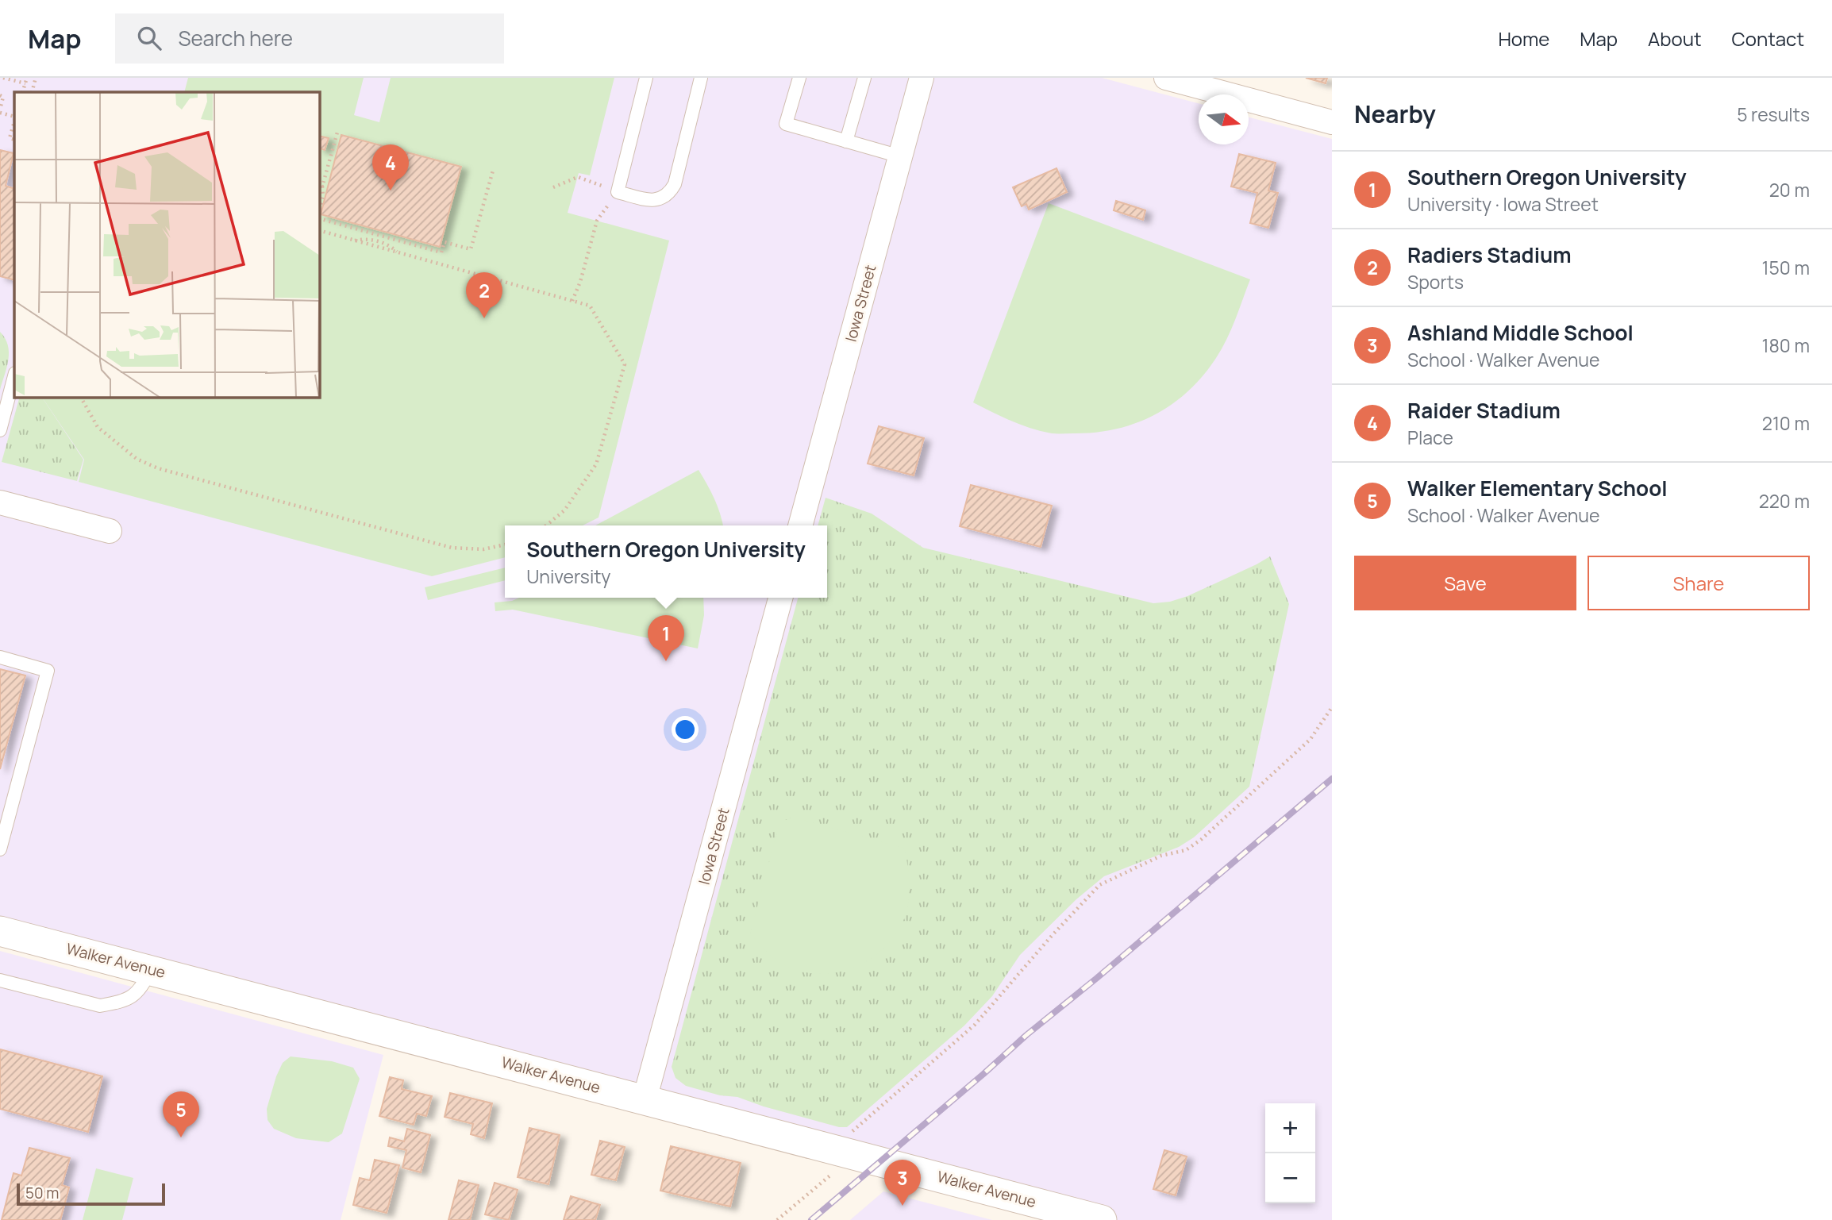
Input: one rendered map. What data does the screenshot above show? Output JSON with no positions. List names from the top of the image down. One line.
{"streets":{"street":["Iowa Street","Walker Avenue"]},"crossings":[["Iowa Street","Walker Avenue"]],"scale_bar":"50 m","north":"right","page":{"header":"Map","search":"Search here","nav":["Home","Map","About","Contact"],"heading":["Nearby","5 results"],"pins":["4","2","1","5","3"],"list":[{"mark":"1","name":"Southern Oregon University","note":"University · Iowa Street","value":"20 m"},{"mark":"2","name":"Radiers Stadium","note":"Sports","value":"150 m"},{"mark":"3","name":"Ashland Middle School","note":"School · Walker Avenue","value":"180 m"},{"mark":"4","name":"Raider Stadium","note":"Place","value":"210 m"},{"mark":"5","name":"Walker Elementary School","note":"School · Walker Avenue","value":"220 m"}],"popup":["Southern Oregon University","University"],"buttons":["Save","Share"],"map_buttons":["+","−"],"scale":"50 m"}}
